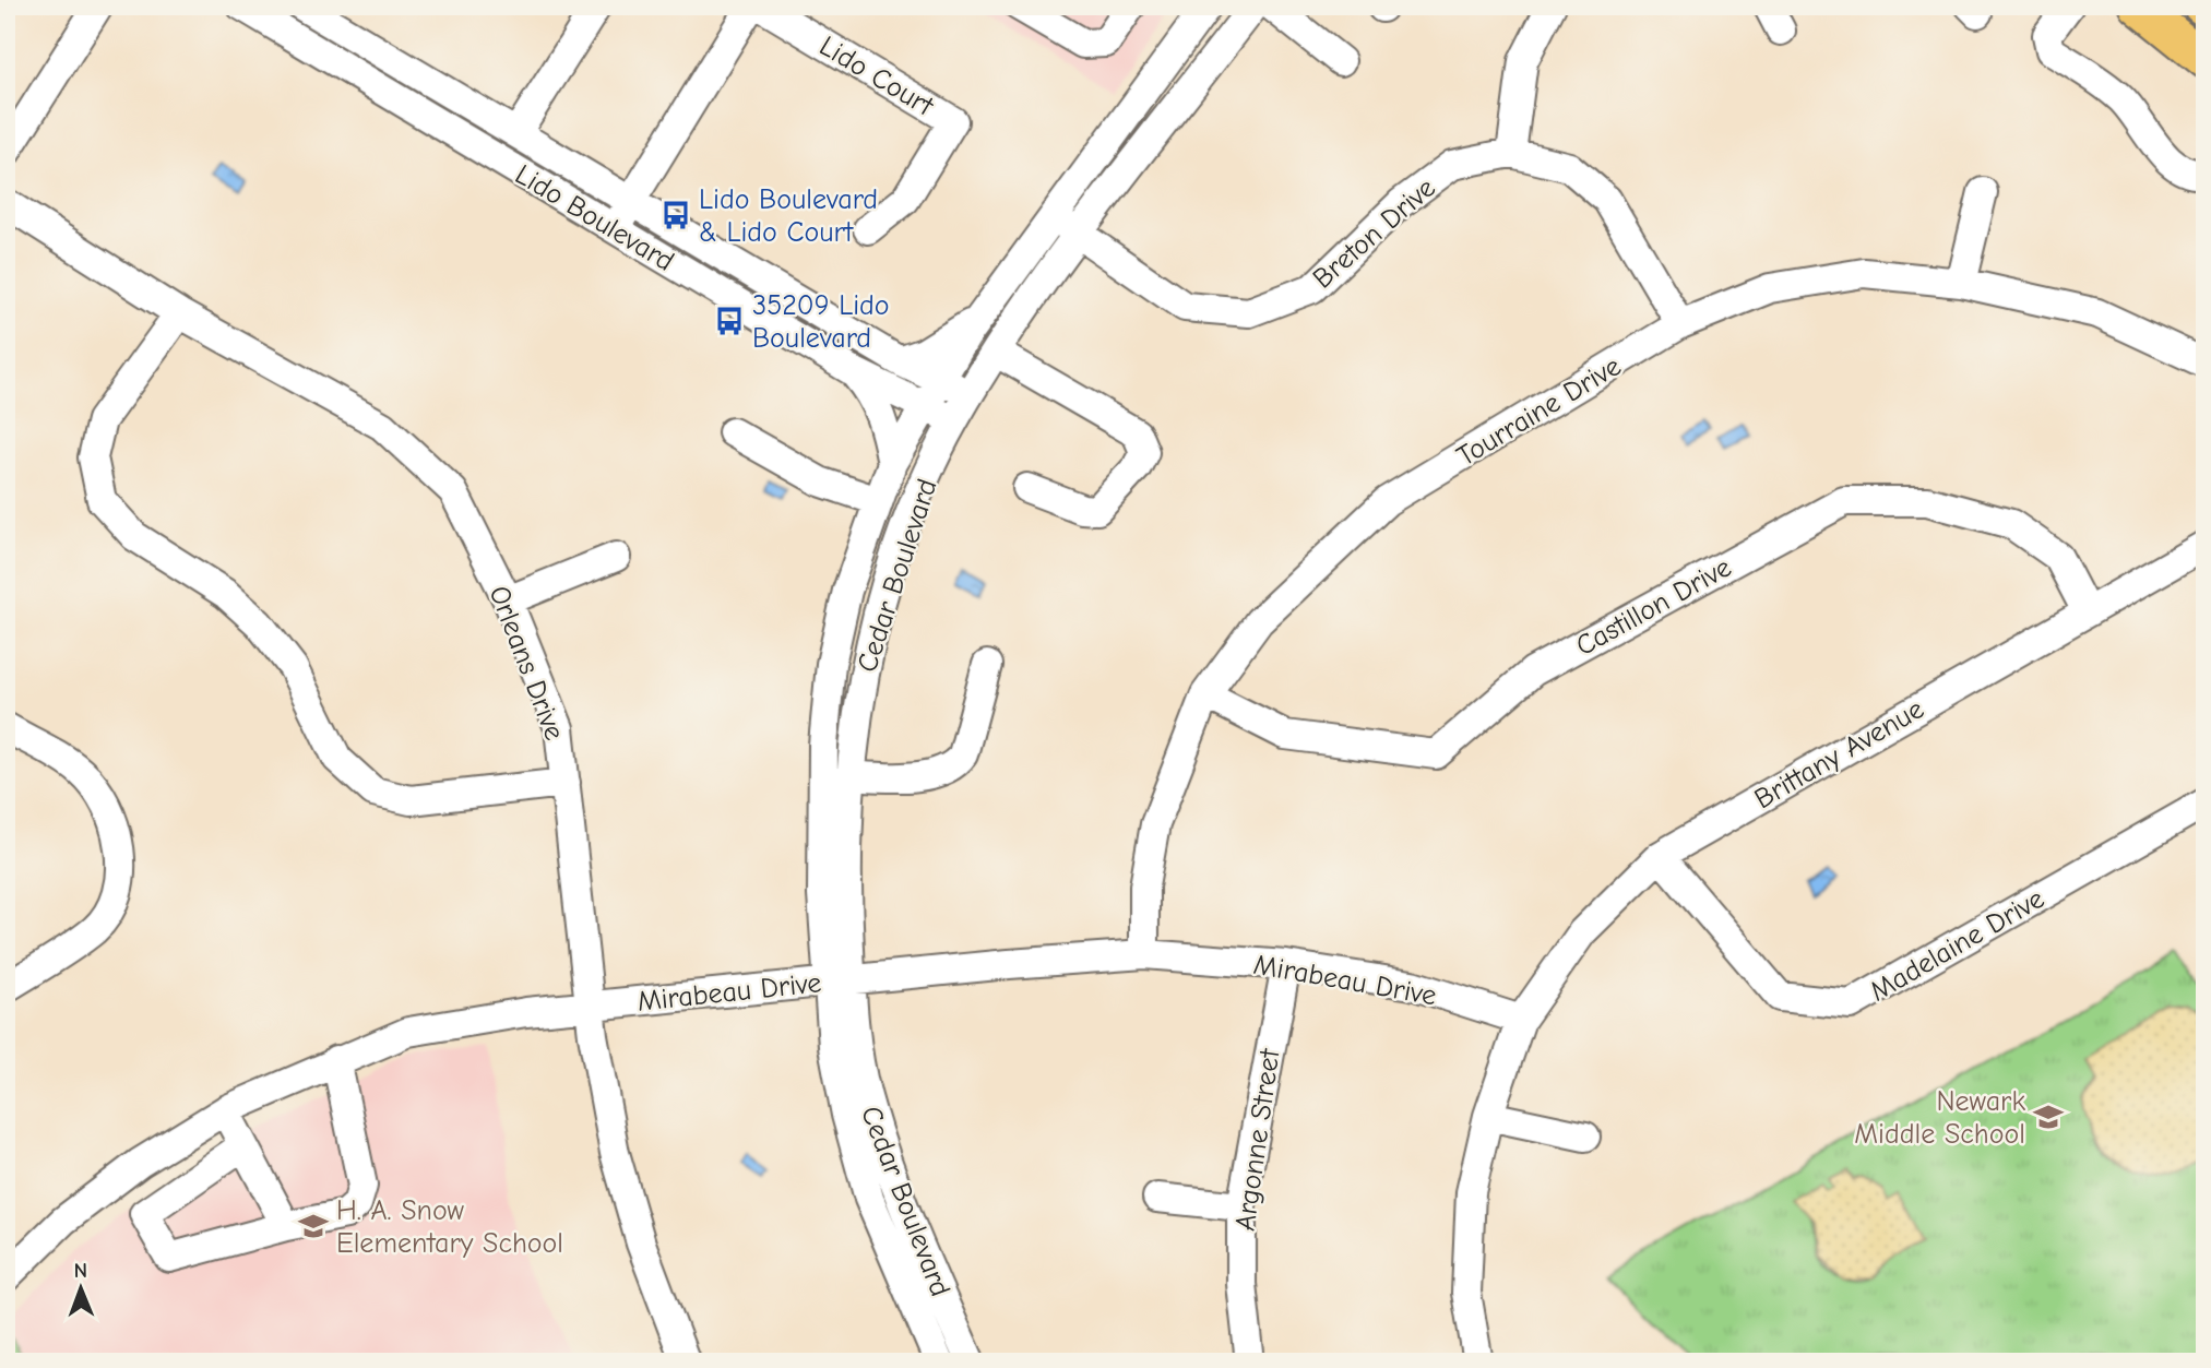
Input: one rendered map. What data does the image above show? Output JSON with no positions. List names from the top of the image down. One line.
{"streets":{"street":["Lido Court","Lido Boulevard","Breton Drive","Tourraine Drive","Cedar Boulevard","Castillon Drive","Orleans Drive","Brittany Avenue","Madelaine Drive","Mirabeau Drive","Argonne Street"]},"crossings":[["Lido Boulevard","Cedar Boulevard"],["Breton Drive","Tourraine Drive"],["Breton Drive","Cedar Boulevard"],["Tourraine Drive","Castillon Drive"],["Tourraine Drive","Mirabeau Drive"],["Cedar Boulevard","Mirabeau Drive"],["Castillon Drive","Brittany Avenue"],["Orleans Drive","Mirabeau Drive"],["Brittany Avenue","Madelaine Drive"],["Brittany Avenue","Mirabeau Drive"],["Mirabeau Drive","Argonne Street"]],"places":{"bus stop":["Lido Boulevard & Lido Court","35209 Lido Boulevard"],"school or university":["Newark Middle School","H. A. Snow Elementary School"]},"north":"top"}
